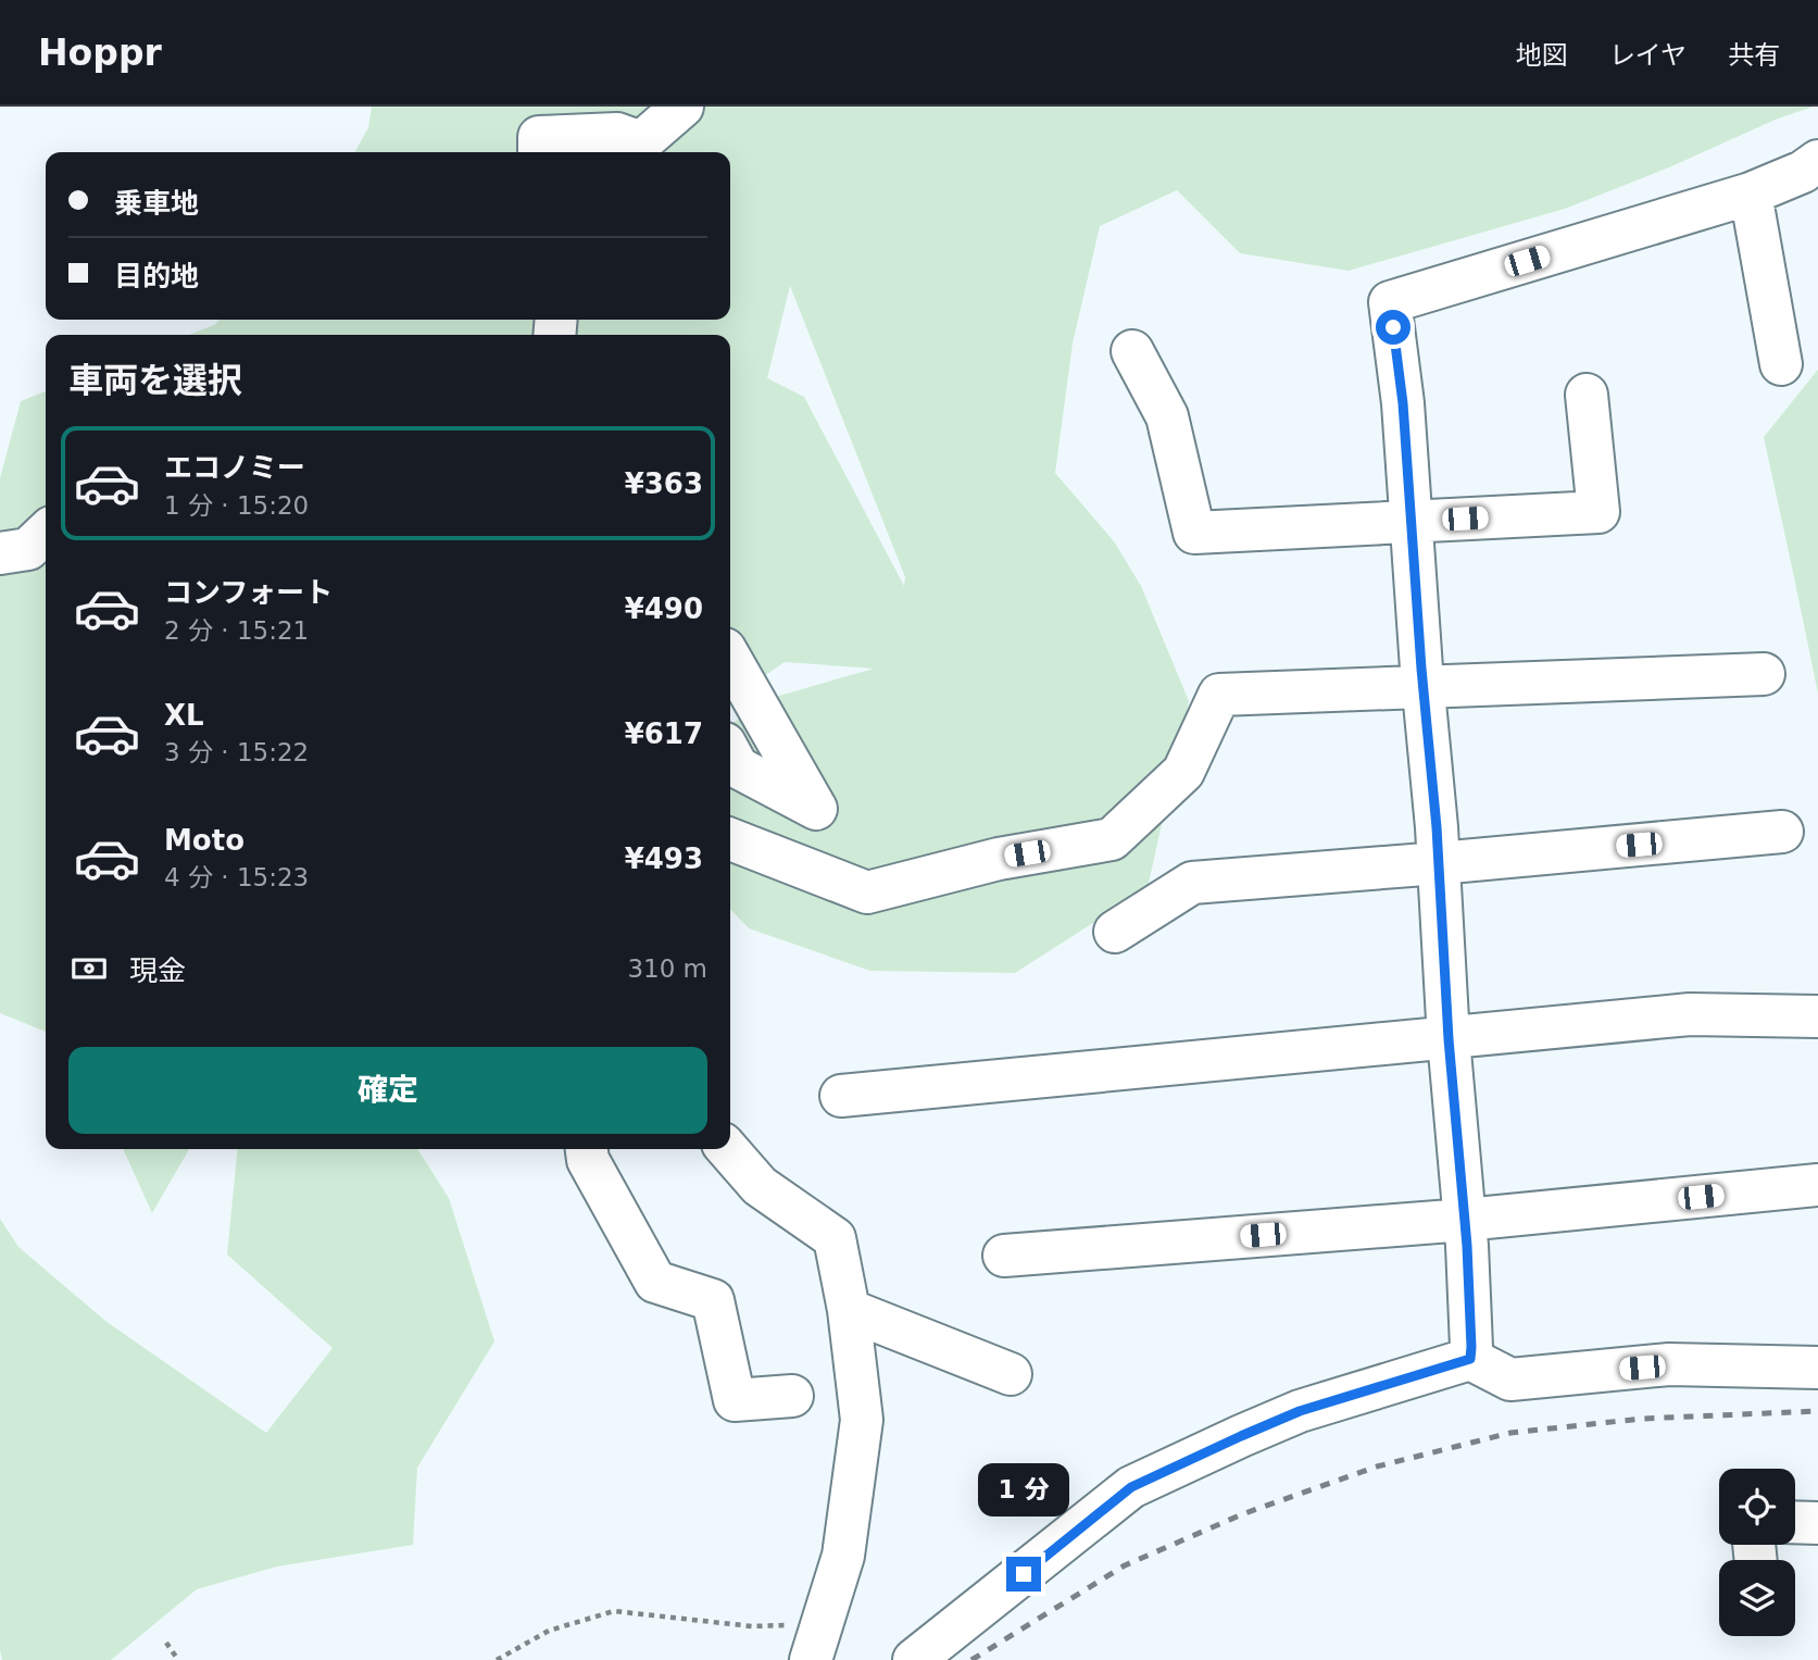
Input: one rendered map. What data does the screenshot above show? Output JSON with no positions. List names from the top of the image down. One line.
{"page":{"header":"Hoppr","nav":["地図","レイヤ","共有"],"banner":["乗車地","目的地"],"heading":"車両を選択","list":[{"name":"エコノミー","note":"1 分 · 15:20","value":"¥363"},{"name":"コンフォート","note":"2 分 · 15:21","value":"¥490"},{"name":"XL","note":"3 分 · 15:22","value":"¥617"},{"name":"Moto","note":"4 分 · 15:23","value":"¥493"}],"pay":["現金","310 m"],"buttons":"確定","bubble":"1 分"}}
